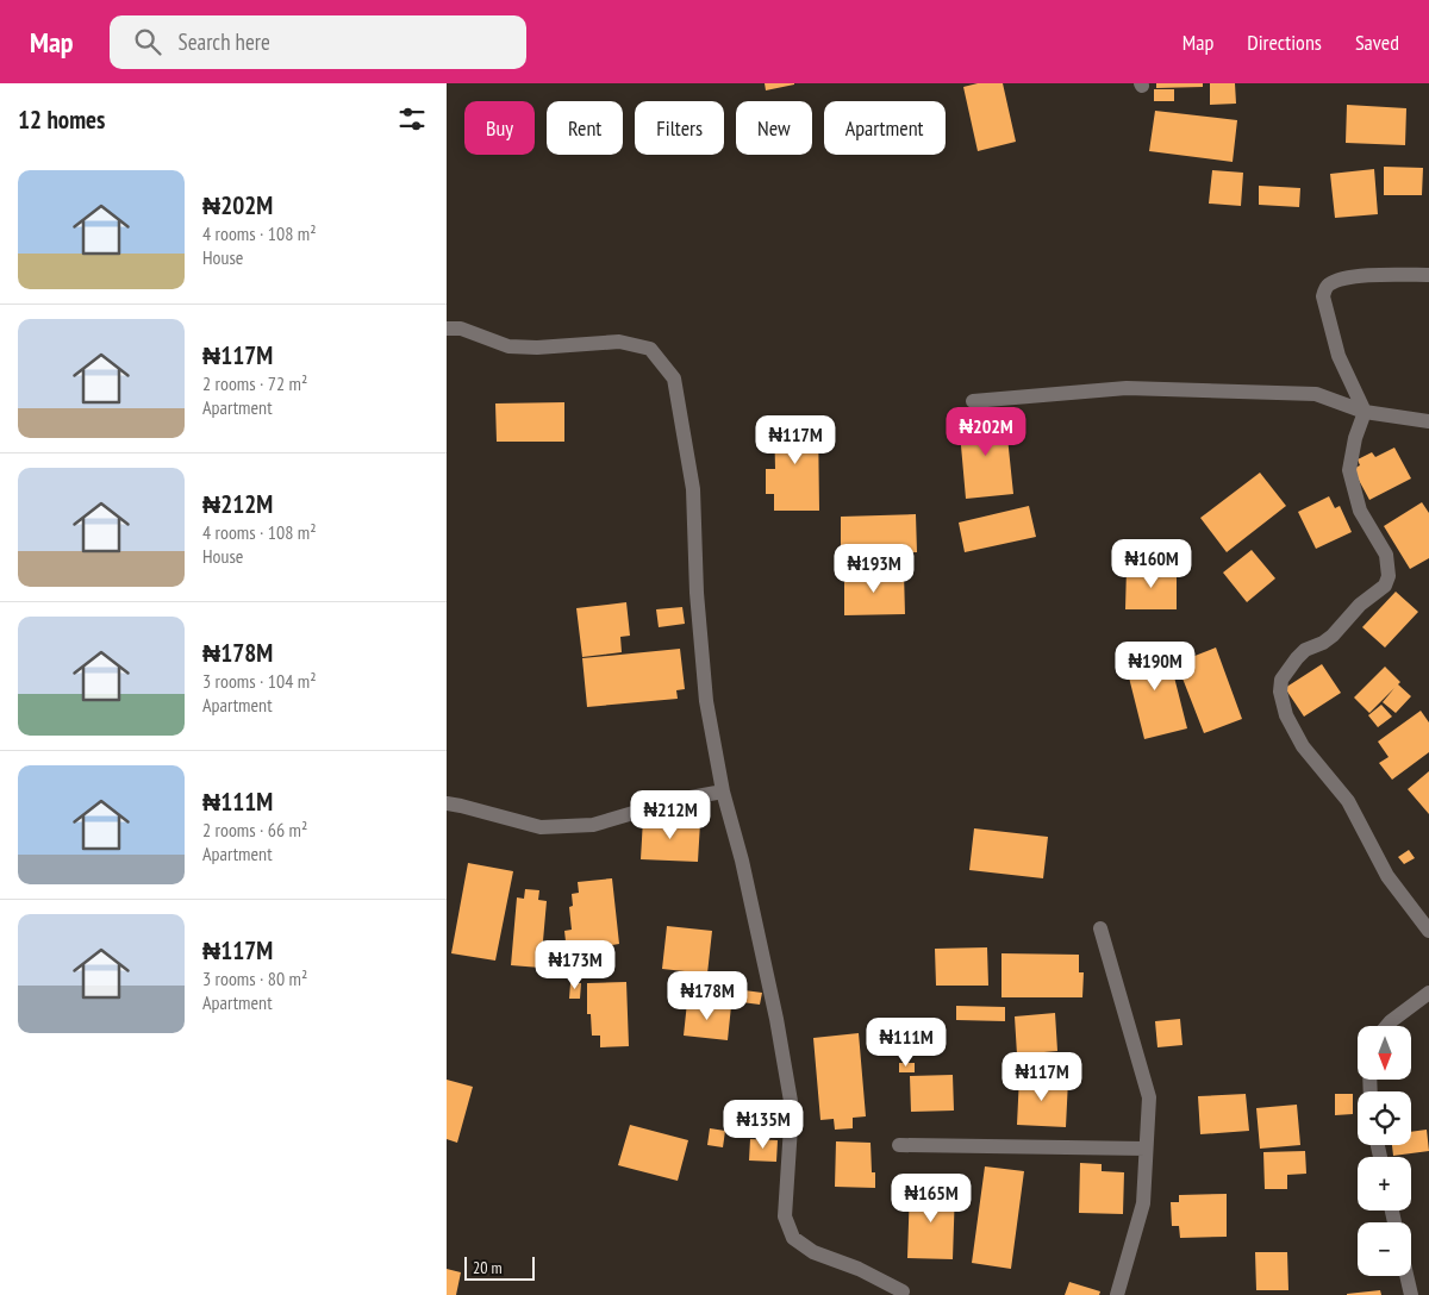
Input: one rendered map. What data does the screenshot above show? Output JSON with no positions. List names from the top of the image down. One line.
{"scale_bar":"20 m","north":"bottom","page":{"header":"Map","search":"Search here","nav":["Map","Directions","Saved"],"heading":"12 homes","chip":["Buy","Rent","Filters","New","Apartment"],"list":[{"name":"₦202M","note":"4 rooms · 108 m² · House"},{"name":"₦117M","note":"2 rooms · 72 m² · Apartment"},{"name":"₦212M","note":"4 rooms · 108 m² · House"},{"name":"₦178M","note":"3 rooms · 104 m² · Apartment"},{"name":"₦111M","note":"2 rooms · 66 m² · Apartment"},{"name":"₦117M","note":"3 rooms · 80 m² · Apartment"}],"price":["₦202M","₦117M","₦160M","₦193M","₦190M","₦212M","₦173M","₦178M","₦111M","₦117M","₦135M","₦165M"],"map_buttons":["+","−"],"scale":"20 m"}}
